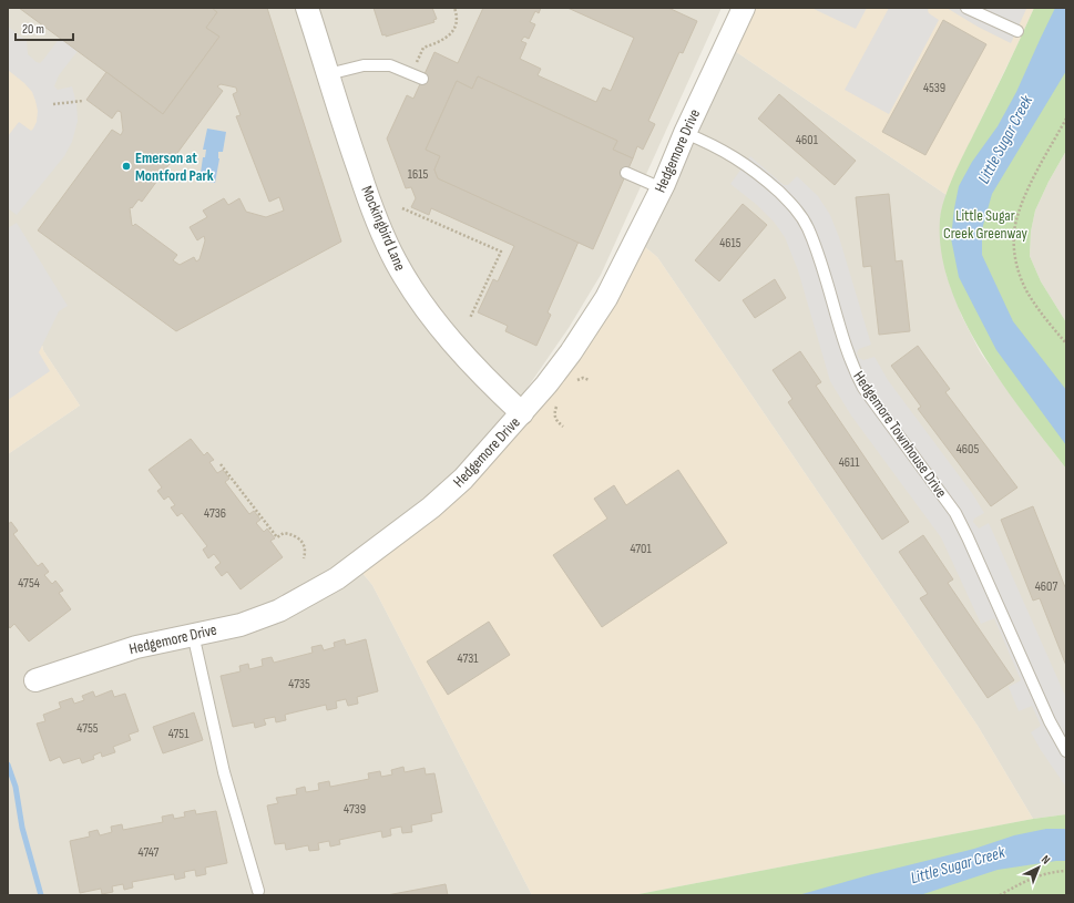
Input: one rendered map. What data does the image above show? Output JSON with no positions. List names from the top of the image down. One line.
{"streets":{"street":["Hedgemore Drive","Mockingbird Lane"],"lane":["Hedgemore Townhouse Drive"]},"crossings":[["Hedgemore Drive","Mockingbird Lane"],["Hedgemore Drive","Hedgemore Townhouse Drive"]],"water":["Little Sugar Creek"],"parks":["Little Sugar Creek Greenway"],"places":["Emerson at Montford Park"],"house_numbers":["4539","4601","1615","4615","4605","4611","4736","4701","4754","4607","4731","4735","4755","4751","4739","4747"],"scale_bar":"20 m","north":"top right"}
